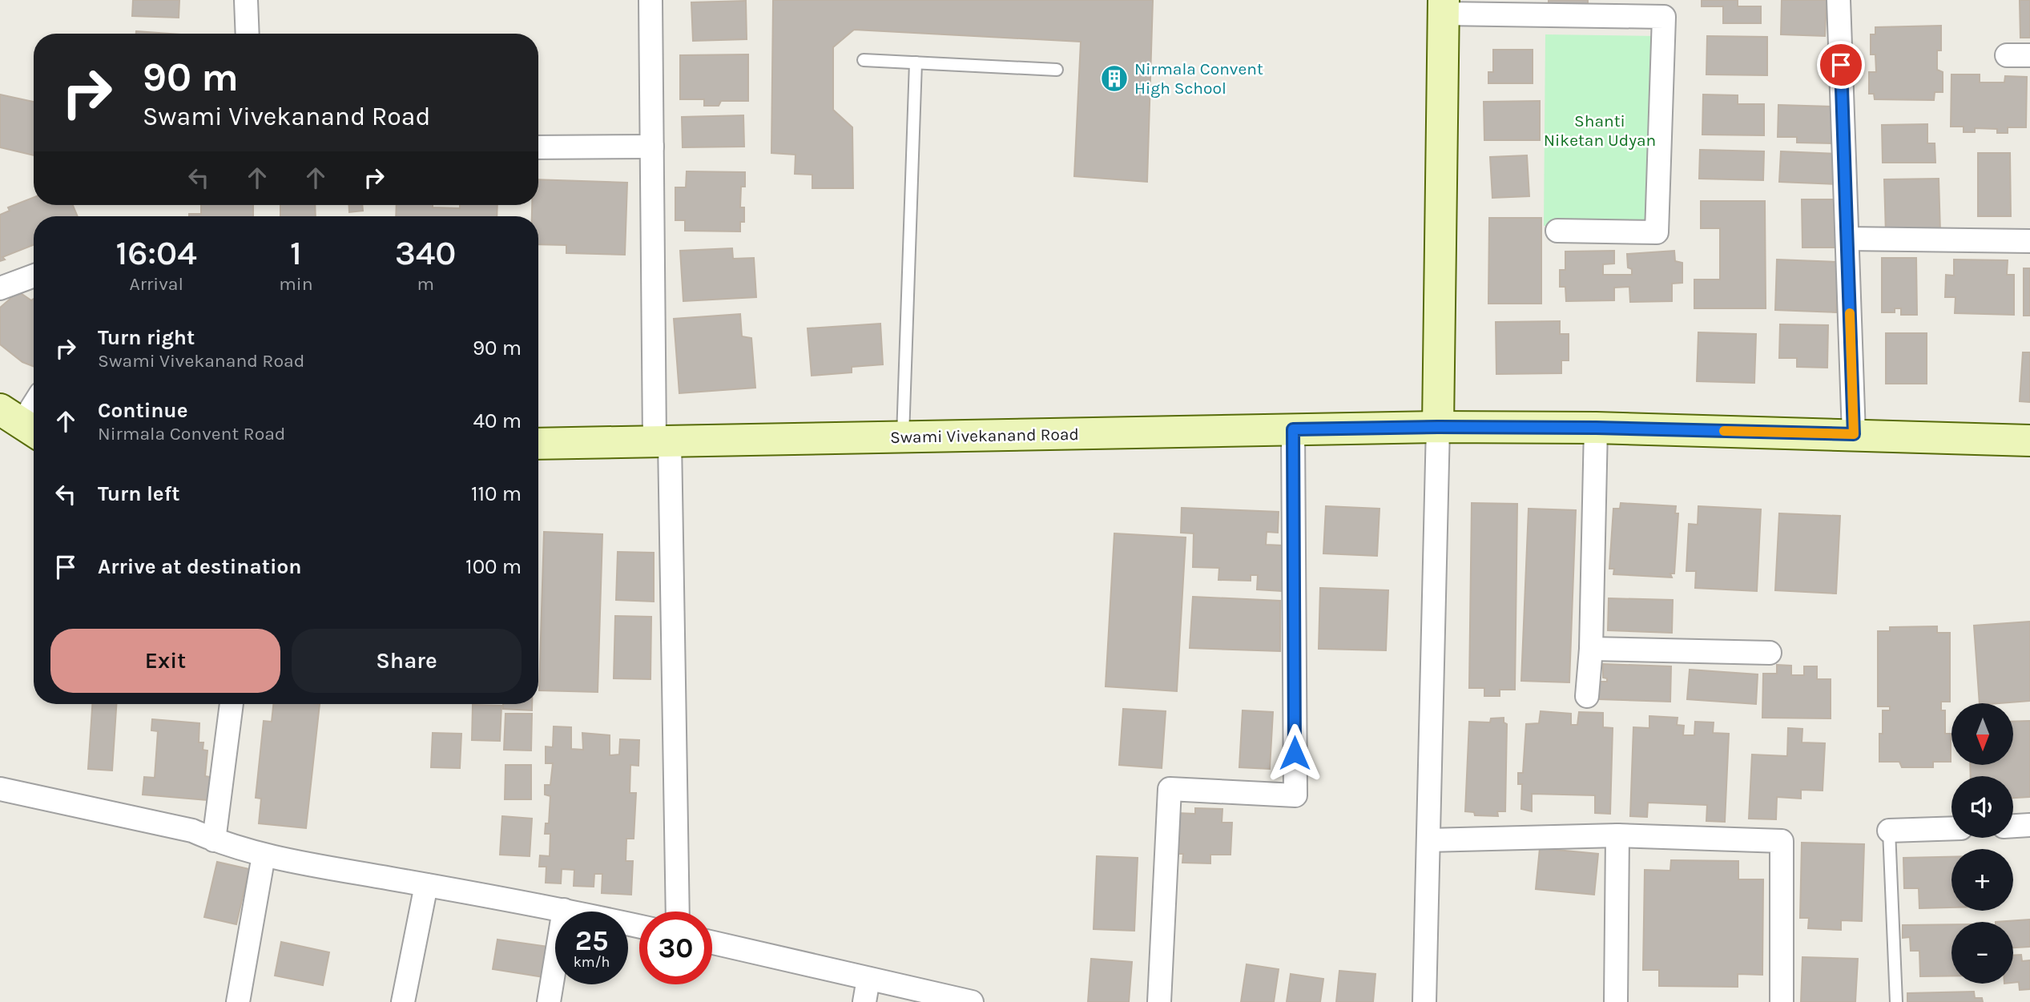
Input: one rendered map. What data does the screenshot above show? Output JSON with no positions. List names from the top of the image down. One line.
{"streets":{"main road":["Swami Vivekanand Road"]},"parks":["Shanti Niketan Udyan"],"places":{"building":["Nirmala Convent High School"]},"north":"bottom","page":{"turn":["90 m","Swami Vivekanand Road"],"eta":["16:04","Arrival","1","min","340","m"],"list":[{"name":"Turn right","note":"Swami Vivekanand Road","value":"90 m"},{"name":"Continue","note":"Nirmala Convent Road","value":"40 m"},{"name":"Turn left","value":"110 m"},{"name":"Arrive at destination","value":"100 m"}],"buttons":["Exit","Share"],"map_buttons":["+","−"],"speed":"25 km/h","limit":"30"}}
